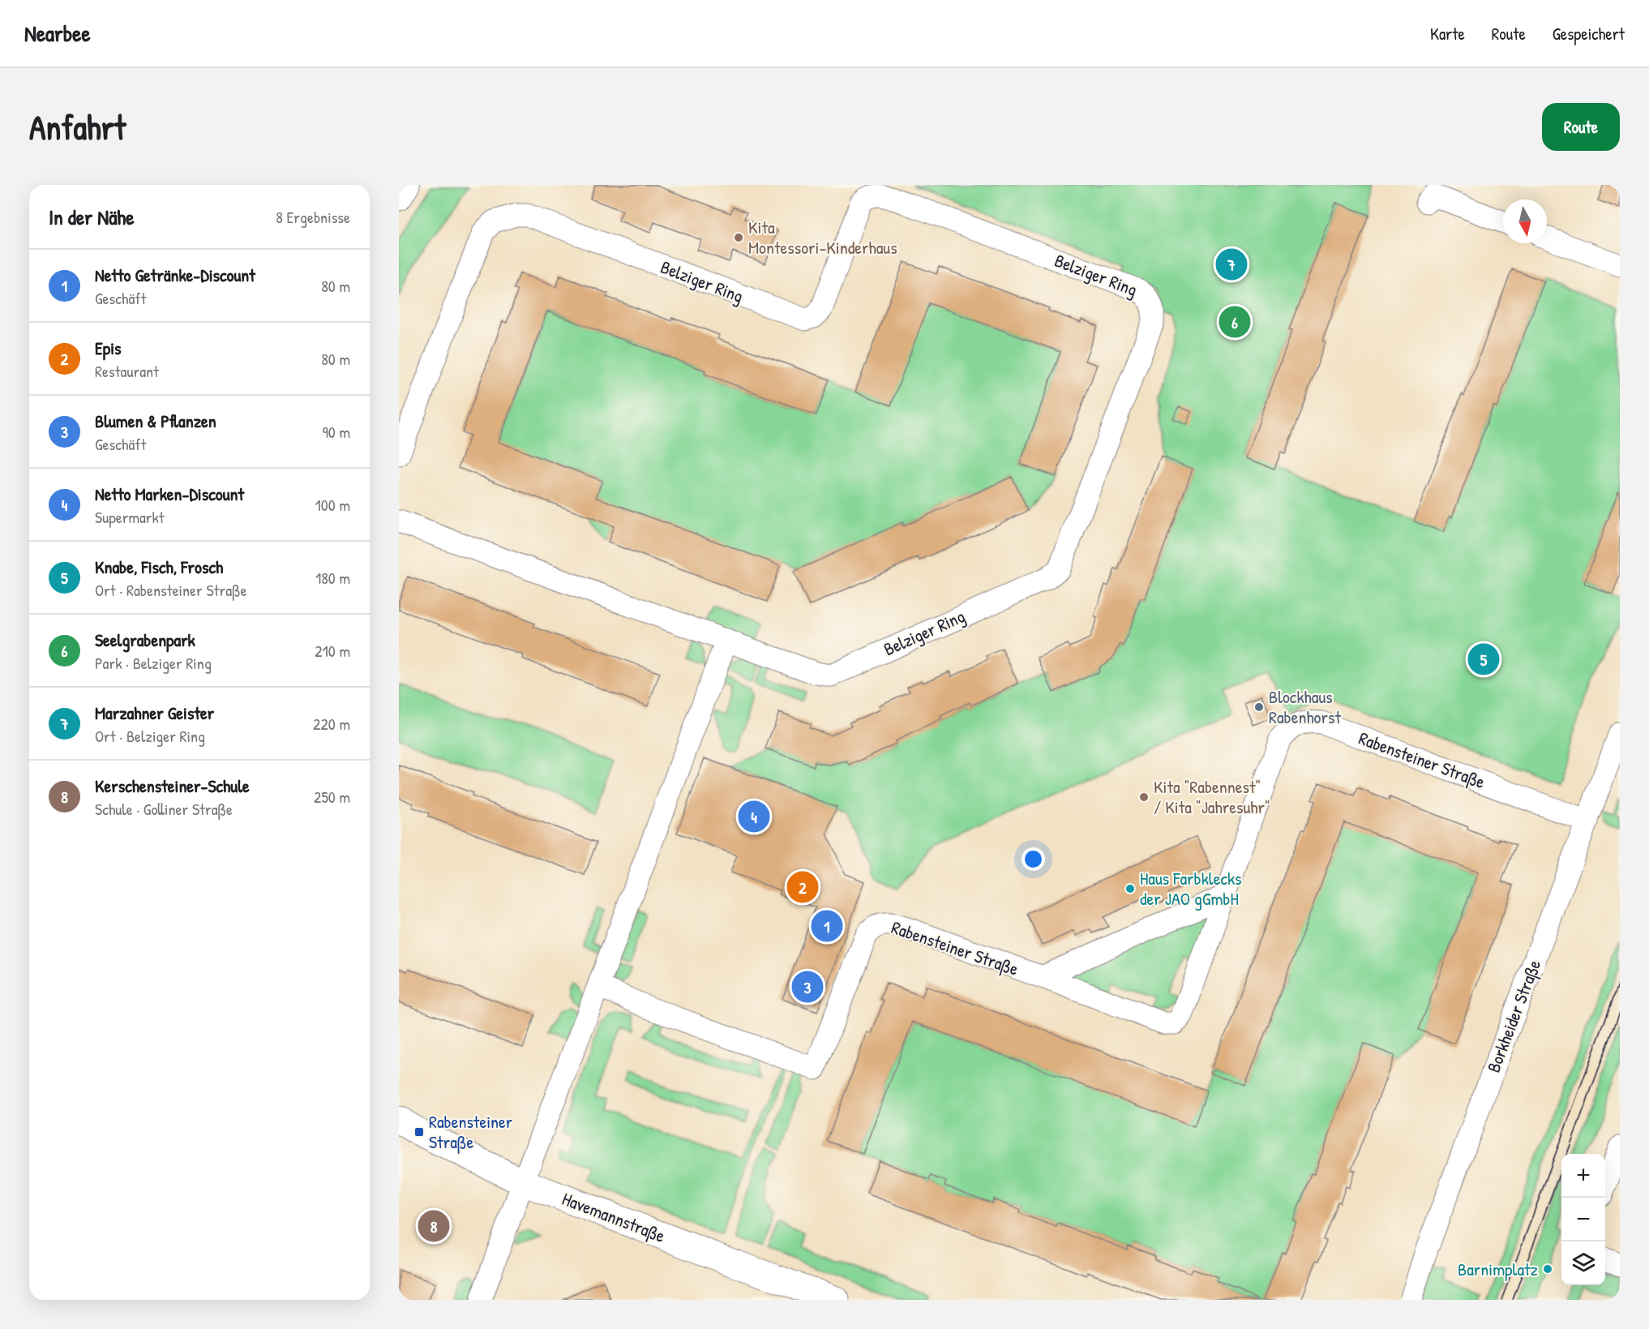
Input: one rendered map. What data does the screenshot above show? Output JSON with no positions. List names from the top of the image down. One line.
{"streets":{"main road":["Havemannstraße"],"street":["Belziger Ring","Rabensteiner Straße","Borkheider Straße"]},"crossings":[["Rabensteiner Straße","Borkheider Straße"]],"places":{"other":["Kita Montessori-Kinderhaus","Blockhaus Rabenhorst","Kita \"Rabennest\" / Kita \"Jahresuhr\"","Haus Farbklecks der JAO gGmbH","Barnimplatz"],"transit":["Rabensteiner Straße"]},"north":"bottom","page":{"header":"Nearbee","nav":["Karte","Route","Gespeichert"],"buttons":"Route","title":"Anfahrt","heading":["In der Nähe","8 Ergebnisse"],"pins":["7","6","5","4","2","1","3","8"],"list":[{"mark":"1","name":"Netto Getränke-Discount","note":"Geschäft","value":"80 m"},{"mark":"2","name":"Epis","note":"Restaurant","value":"80 m"},{"mark":"3","name":"Blumen & Pflanzen","note":"Geschäft","value":"90 m"},{"mark":"4","name":"Netto Marken-Discount","note":"Supermarkt","value":"100 m"},{"mark":"5","name":"Knabe, Fisch, Frosch","note":"Ort · Rabensteiner Straße","value":"180 m"},{"mark":"6","name":"Seelgrabenpark","note":"Park · Belziger Ring","value":"210 m"},{"mark":"7","name":"Marzahner Geister","note":"Ort · Belziger Ring","value":"220 m"},{"mark":"8","name":"Kerschensteiner-Schule","note":"Schule · Golliner Straße","value":"250 m"}],"map_buttons":["+","−"]}}
